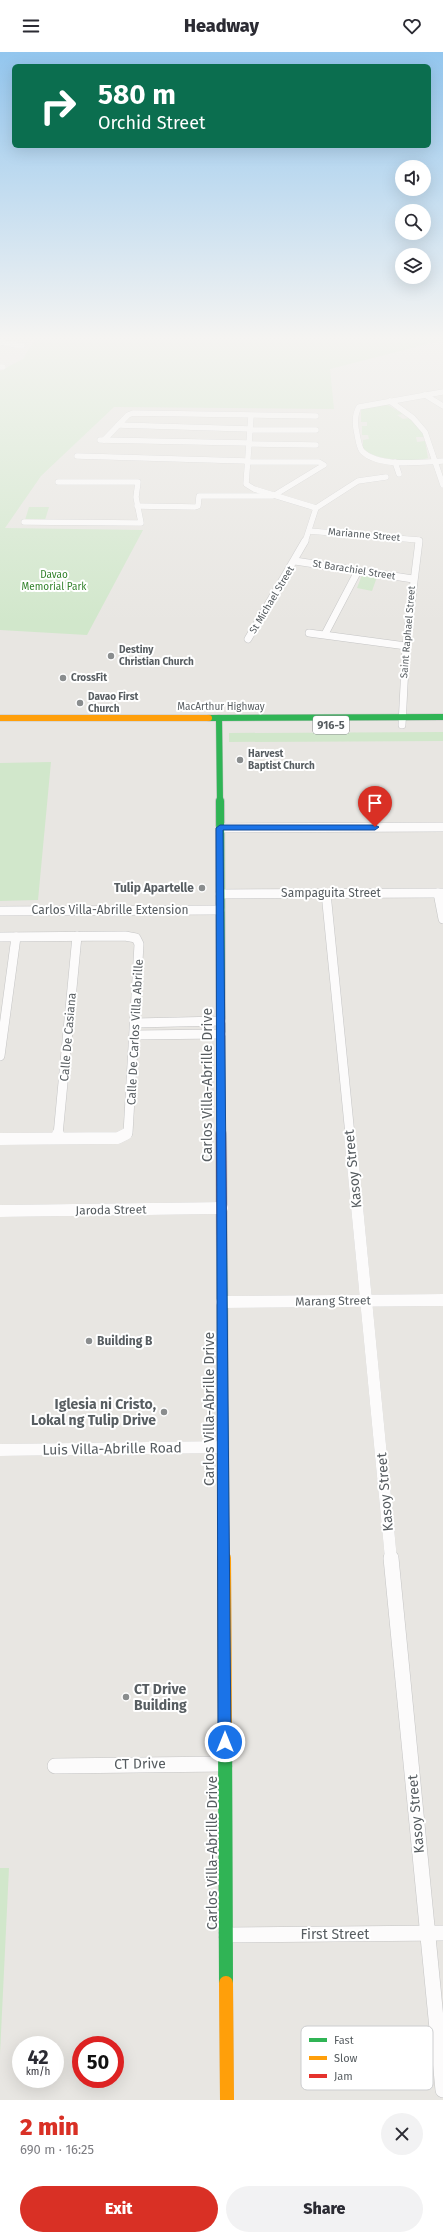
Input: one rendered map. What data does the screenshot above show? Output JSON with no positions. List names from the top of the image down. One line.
{"streets":{"main road":["MacArthur Highway","916-5","Carlos Villa-Abrille Drive"],"street":["Marianne Street","St Barachiel Street","St Michael Street","Saint Raphael Street","Sampaguita Street","Carlos Villa-Abrille Extension","Calle De Carlos Villa Abrille","Calle De Casiana","Kasoy Street","Jaroda Street","Marang Street","Luis Villa-Abrille Road","CT Drive","First Street"]},"crossings":[["Marianne Street","St Michael Street"],["Marianne Street","Saint Raphael Street"],["St Barachiel Street","St Michael Street"],["St Barachiel Street","Saint Raphael Street"],["Saint Raphael Street","MacArthur Highway"],["MacArthur Highway","Carlos Villa-Abrille Drive"],["Sampaguita Street","Carlos Villa-Abrille Drive"],["Sampaguita Street","Kasoy Street"],["Carlos Villa-Abrille Extension","Carlos Villa-Abrille Drive"],["Calle De Carlos Villa Abrille","Calle De Casiana"],["Carlos Villa-Abrille Drive","Jaroda Street"],["Carlos Villa-Abrille Drive","Marang Street"],["Carlos Villa-Abrille Drive","Luis Villa-Abrille Road"],["Carlos Villa-Abrille Drive","CT Drive"],["Carlos Villa-Abrille Drive","First Street"],["Kasoy Street","Marang Street"],["Kasoy Street","First Street"]],"parks":["Davao Memorial Park"],"places":["Destiny Christian Church","CrossFit","Davao First Church","Harvest Baptist Church","Tulip Apartelle","Building B","Iglesia ni Cristo, Lokal ng Tulip Drive","CT Drive Building"],"legend":["Fast","Slow","Jam"],"page":{"header":"Headway","turn":["580 m","Orchid Street"],"speed":"42 km/h","limit":"50","heading":["2 min","690 m · 16:25"],"buttons":["Exit","Share"]}}
